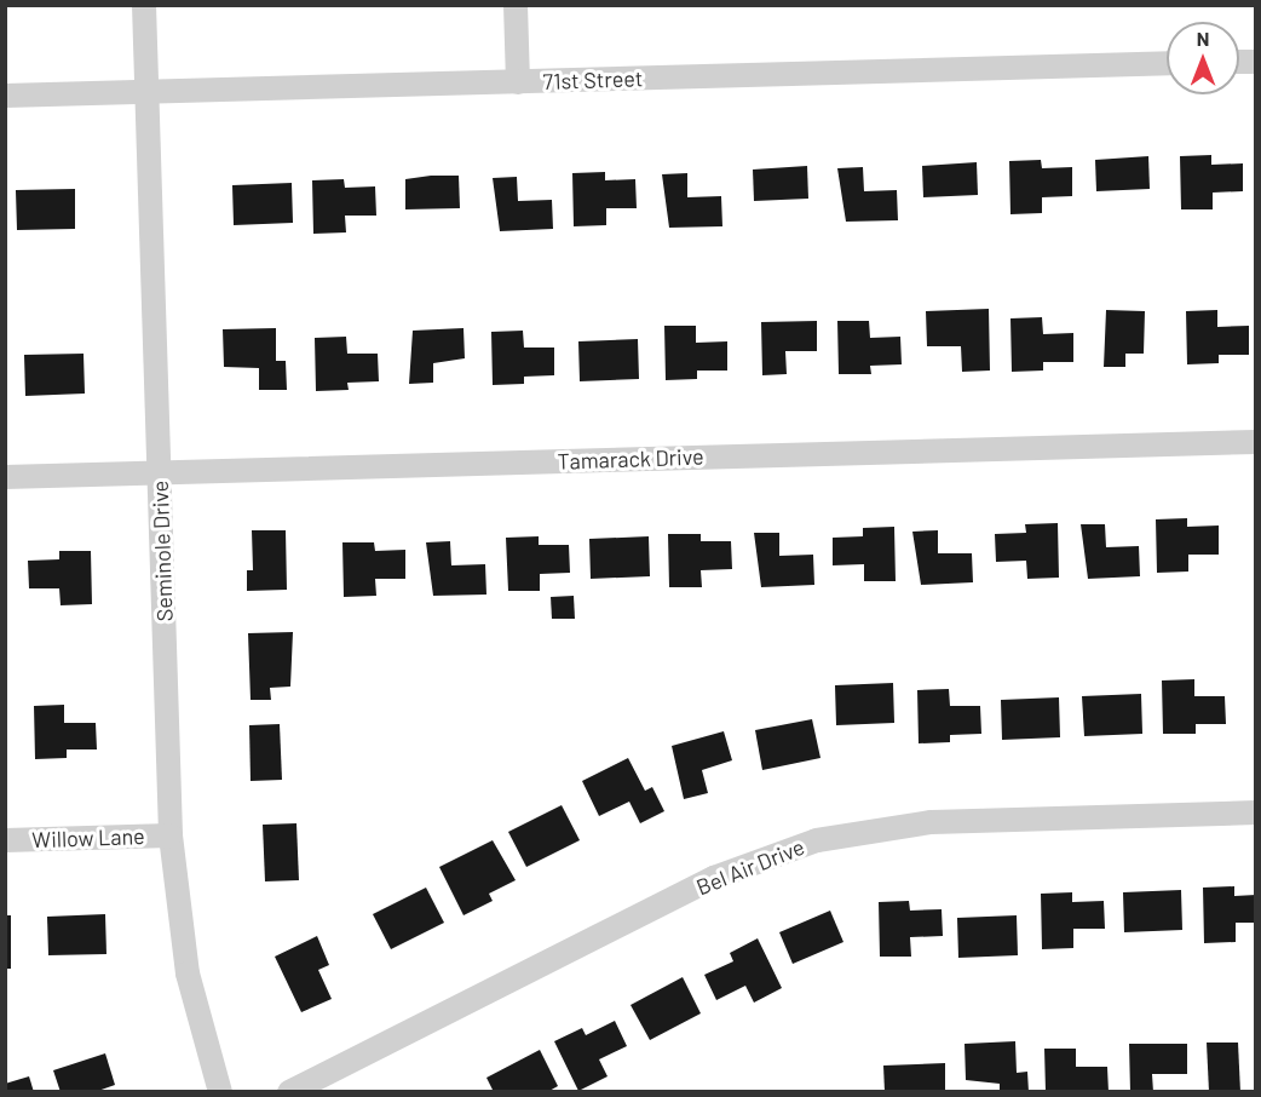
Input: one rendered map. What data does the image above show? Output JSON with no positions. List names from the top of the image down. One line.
{"streets":{"street":["71st Street","Tamarack Drive","Seminole Drive","Willow Lane","Bel Air Drive"]},"crossings":[["71st Street","Seminole Drive"],["Tamarack Drive","Seminole Drive"],["Seminole Drive","Willow Lane"]],"north":"top"}
